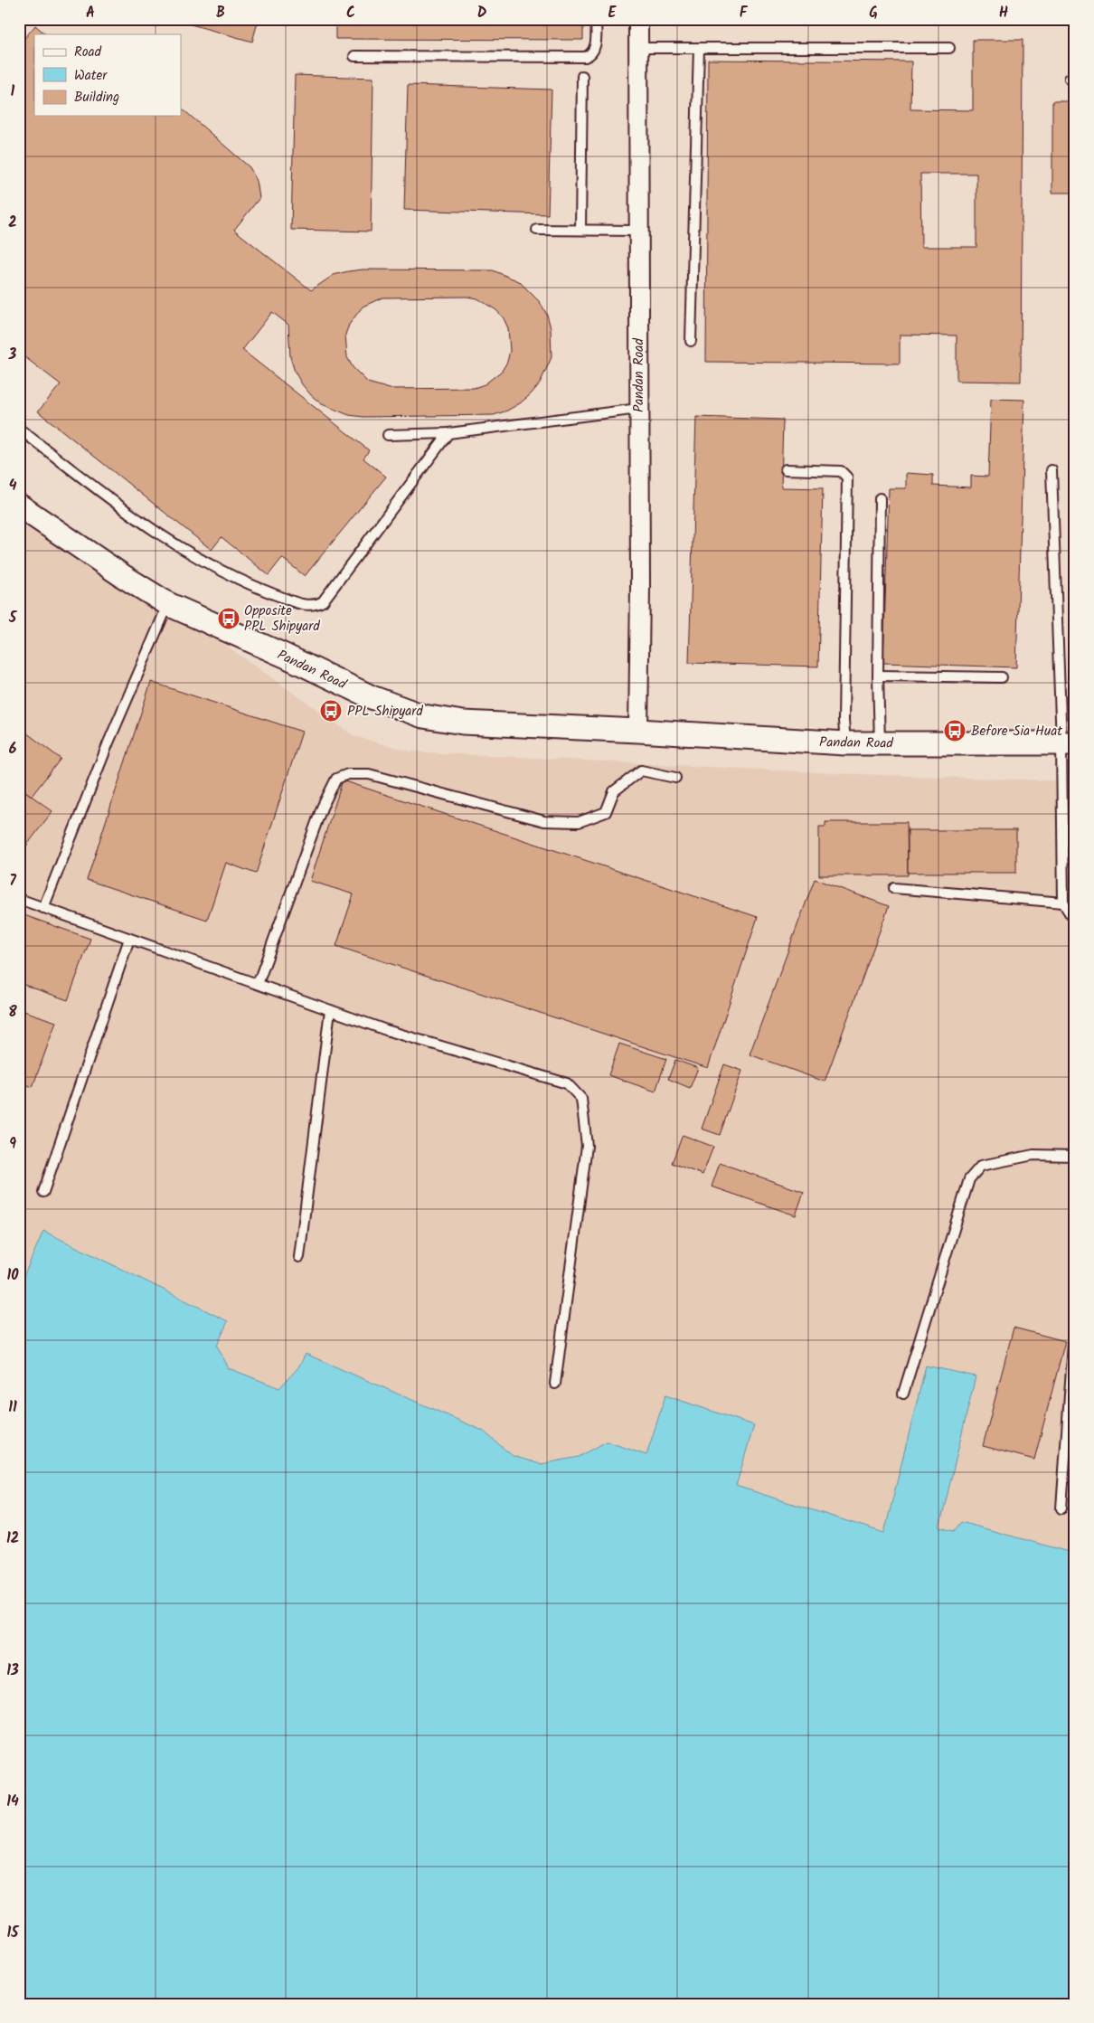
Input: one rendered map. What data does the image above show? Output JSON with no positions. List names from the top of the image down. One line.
{"streets":{"street":["Pandan Road"]},"places":{"bus stop":["Opposite PPL Shipyard","PPL Shipyard","Before Sia Huat"]},"legend":["Road","Water","Building"],"grid":{"columns":["A","B","C","D","E","F","G","H"],"rows":["1","2","3","4","5","6","7","8","9","10","11","12","13","14","15"]}}
